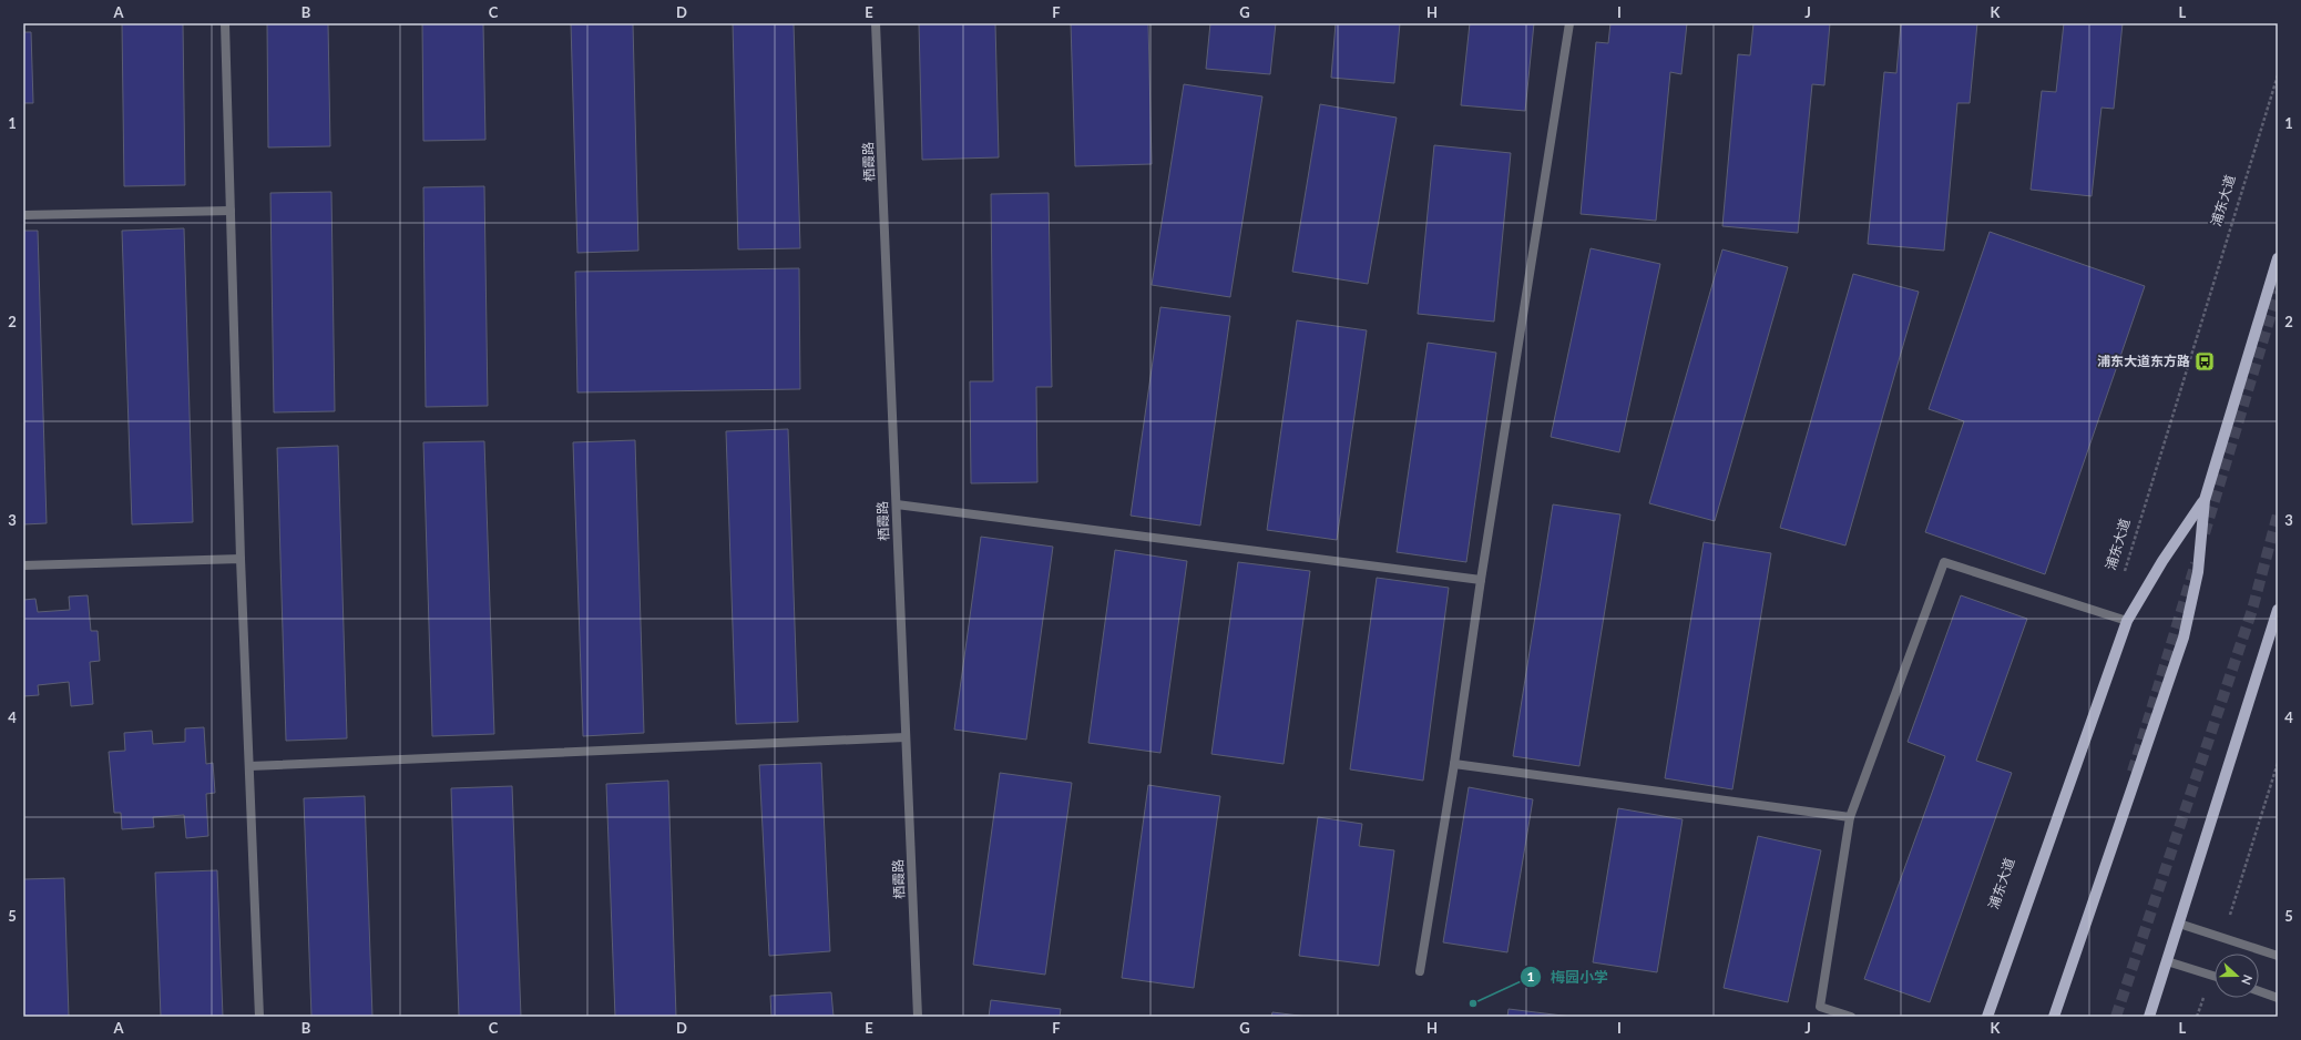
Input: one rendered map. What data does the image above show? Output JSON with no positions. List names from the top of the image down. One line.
{"streets":{"street":["栖霞路"],"path":["浦东大道"]},"places":{"bus stop":["浦东大道东方路"],"other":["梅园小学"]},"north":"right","grid":{"columns":["A","B","C","D","E","F","G","H","I","J","K","L"],"rows":["1","2","3","4","5"]}}
